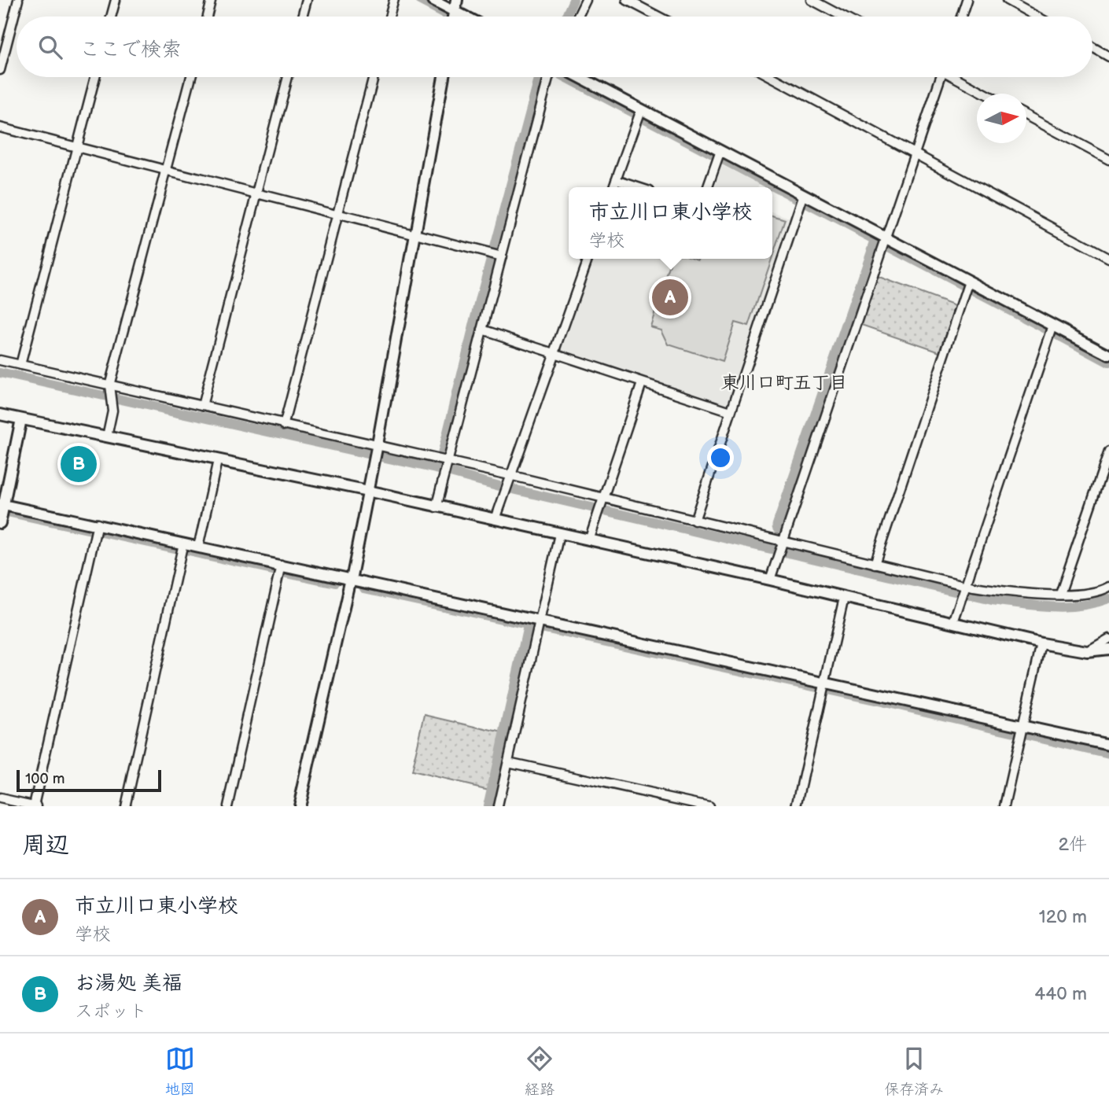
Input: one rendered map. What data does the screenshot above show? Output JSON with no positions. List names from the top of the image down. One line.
{"districts":["東川口町五丁目"],"scale_bar":"100 m","north":"right","page":{"search":"ここで検索","popup":["市立川口東小学校","学校"],"pins":["A","B"],"scale":"100 m","heading":["周辺","2件"],"list":[{"mark":"A","name":"市立川口東小学校","note":"学校","value":"120 m"},{"mark":"B","name":"お湯処 美福","note":"スポット","value":"440 m"}],"nav":["地図","経路","保存済み"]}}
